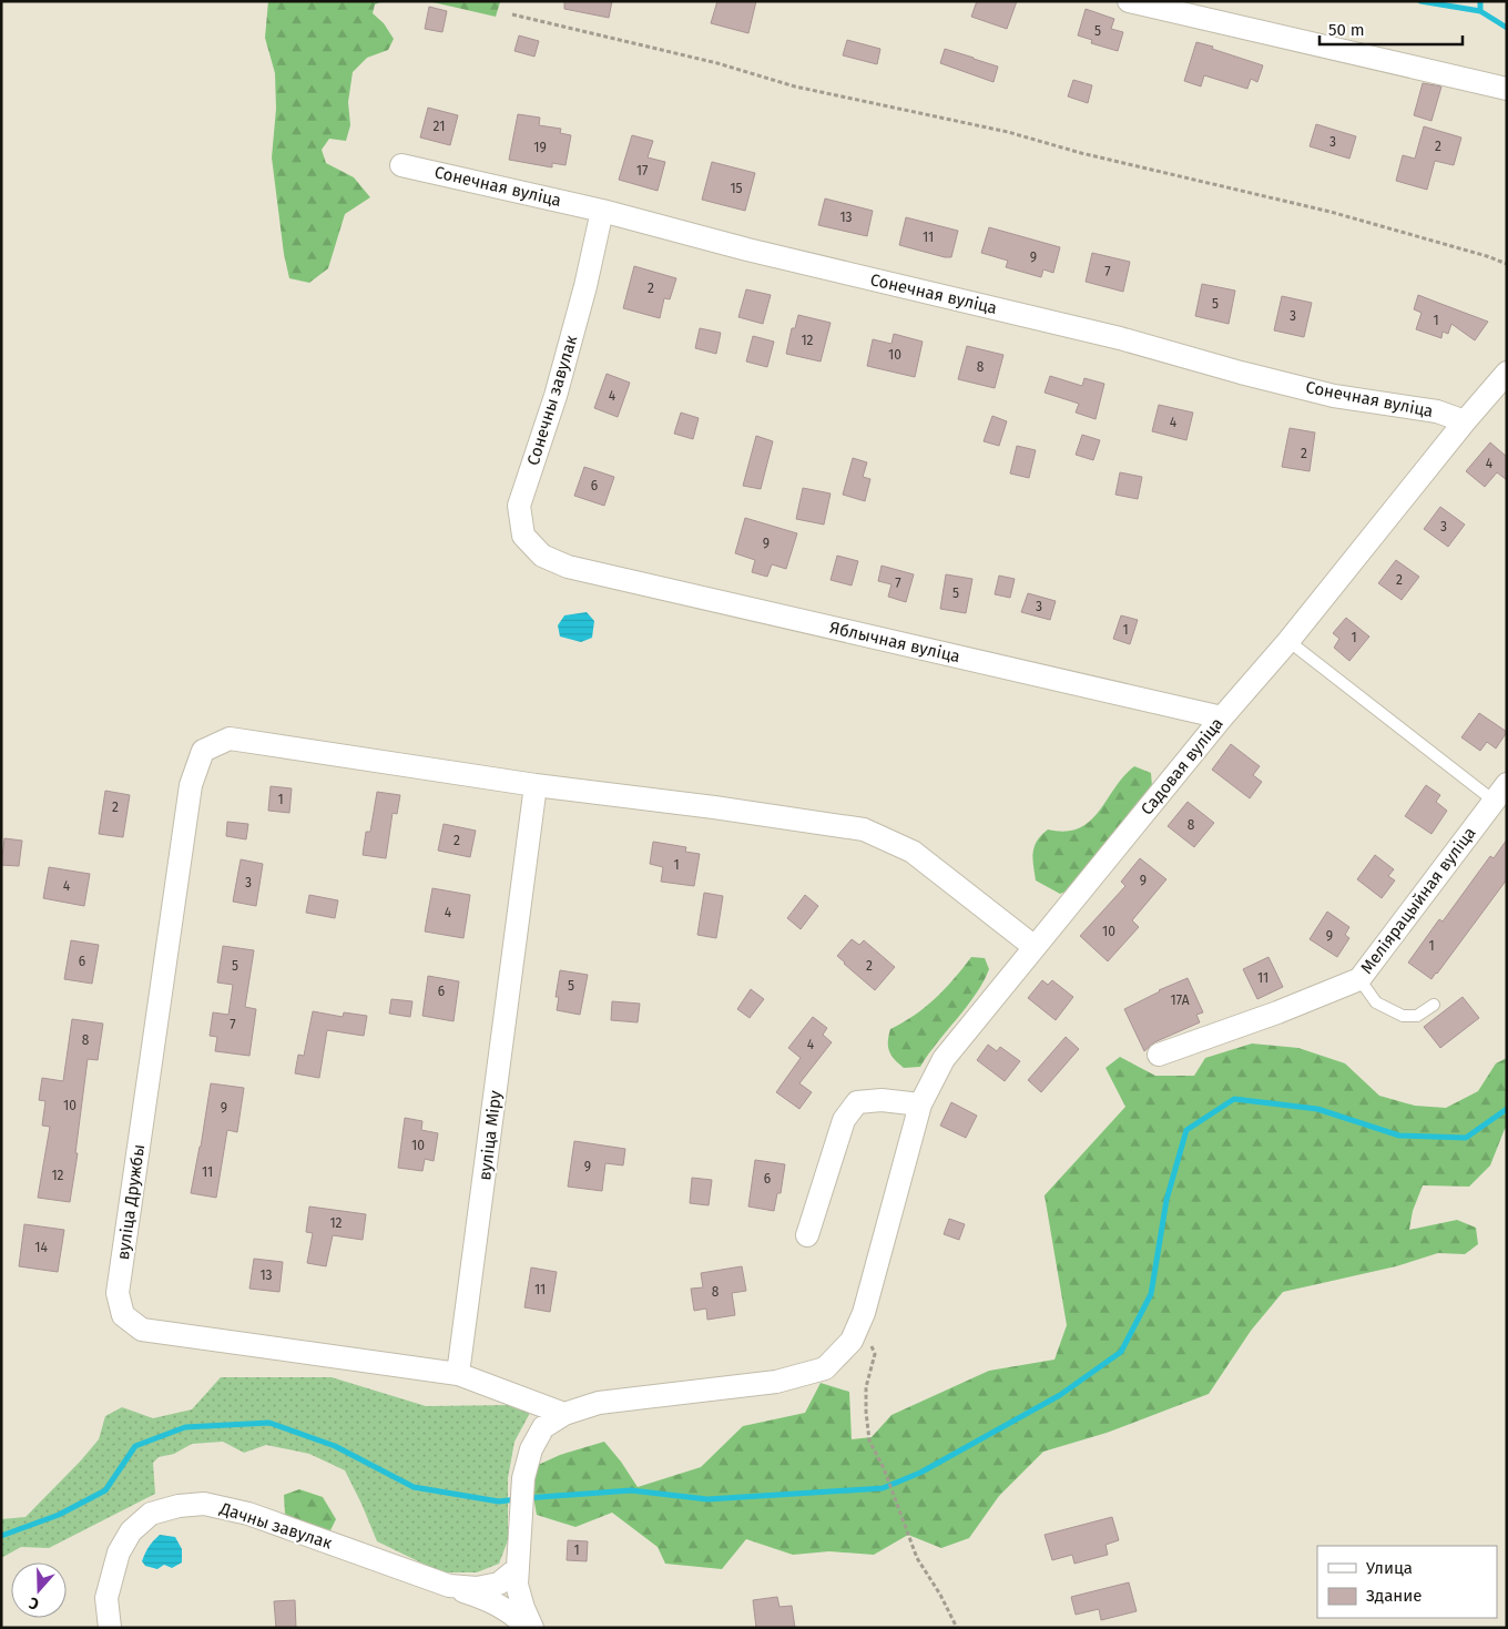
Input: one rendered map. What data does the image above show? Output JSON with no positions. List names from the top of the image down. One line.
{"streets":{"street":["Сонечная вуліца","Сонечны завулак","Яблычная вуліца","Садовая вуліца","Меліярацыйная вуліца","вуліца Міру","вуліца Дружбы","Дачны завулак"]},"crossings":[["Сонечная вуліца","Сонечны завулак"],["Сонечная вуліца","Садовая вуліца"],["Сонечны завулак","Яблычная вуліца"],["Яблычная вуліца","Садовая вуліца"],["Садовая вуліца","Дачны завулак"],["вуліца Міру","вуліца Дружбы"]],"house_numbers":["5","21","3","2","19","17","15","13","11","9","7","2","5","3","1","12","10","8","4","4","2","4","6","3","9","2","7","5","3","1","1","1","2","8","2","1","9","3","4","4","10","9","1","6","5","2","11","5","6","17А","7","8","4","10","9","10","9","11","12","6","12","14","13","11","8","1"],"legend":["Улица","Здание"],"scale_bar":"50 m","north":"bottom"}
